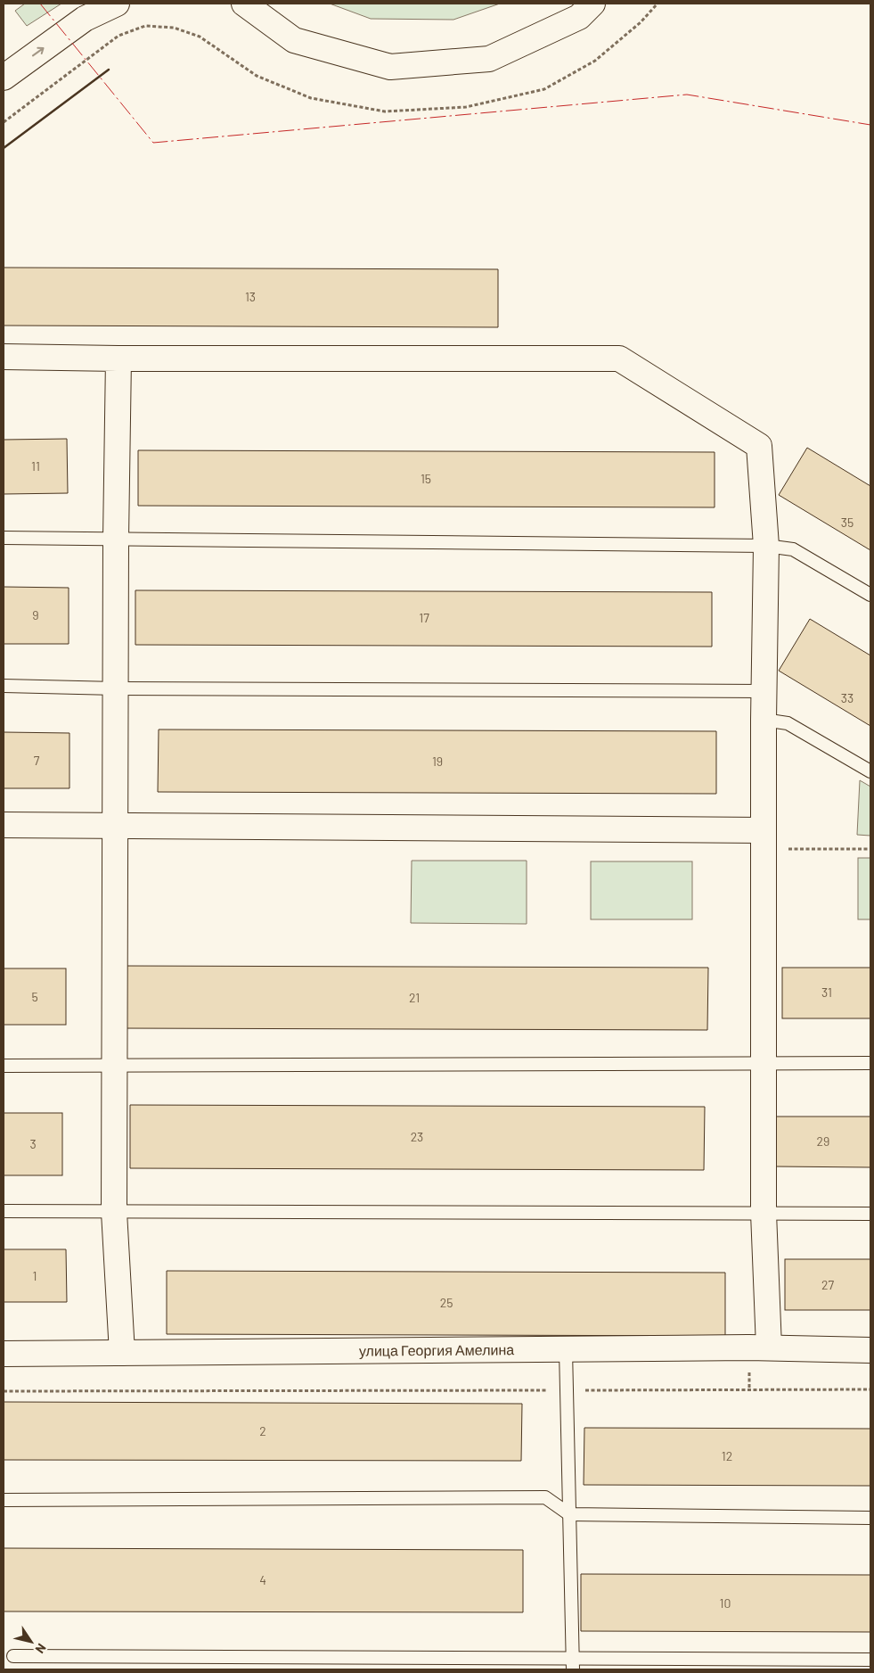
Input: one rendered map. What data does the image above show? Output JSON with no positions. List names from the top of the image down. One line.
{"streets":{"street":["улица Георгия Амелина"]},"house_numbers":["13","11","15","35","9","17","33","7","19","31","5","21","23","29","3","1","27","25","2","12","4","10"],"north":"bottom right"}
